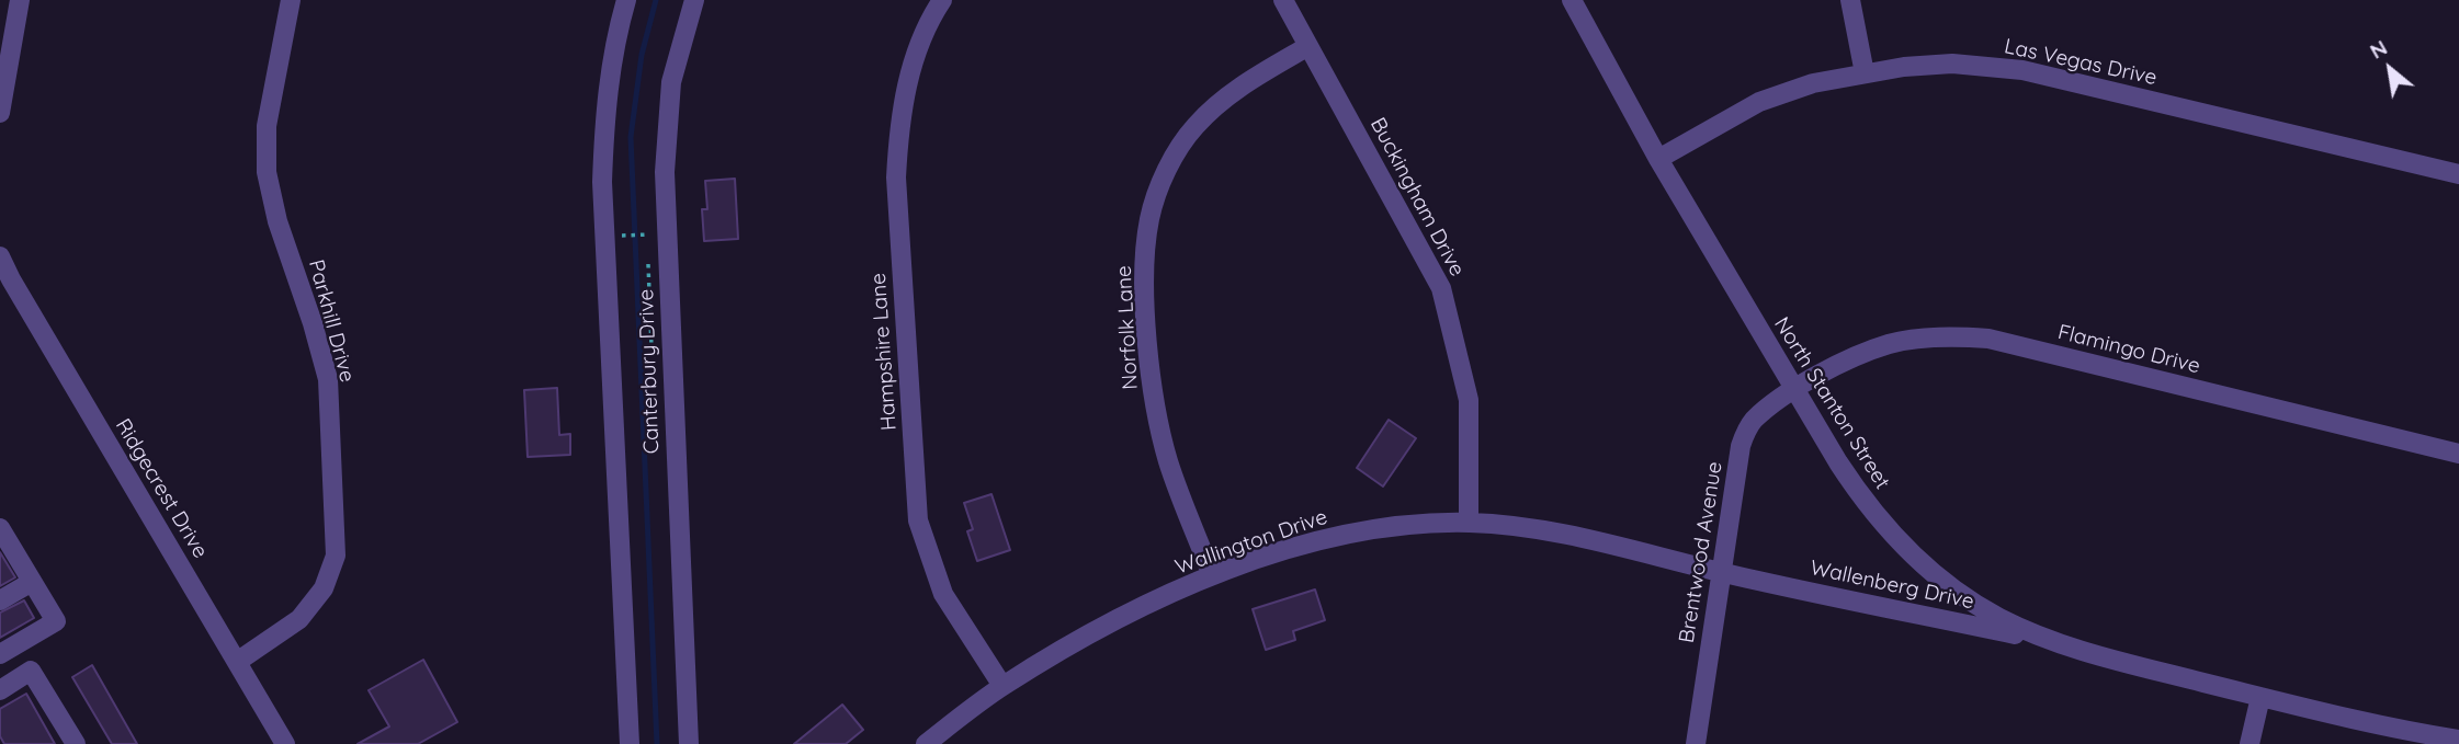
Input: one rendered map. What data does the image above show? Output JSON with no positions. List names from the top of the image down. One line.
{"streets":{"street":["Las Vegas Drive","Buckingham Drive","Parkhill Drive","Norfolk Lane","Flamingo Drive","Hampshire Lane","Canterbury Drive","North Stanton Street","Ridgecrest Drive","Wallington Drive","Brentwood Avenue","Wallenberg Drive"]},"crossings":[["Las Vegas Drive","North Stanton Street"],["Buckingham Drive","Norfolk Lane"],["Buckingham Drive","Wallington Drive"],["Parkhill Drive","Ridgecrest Drive"],["Norfolk Lane","Wallington Drive"],["Flamingo Drive","North Stanton Street"],["Flamingo Drive","Brentwood Avenue"],["Hampshire Lane","Wallington Drive"],["North Stanton Street","Brentwood Avenue"],["North Stanton Street","Wallenberg Drive"],["Wallington Drive","Brentwood Avenue"],["Wallington Drive","Wallenberg Drive"],["Brentwood Avenue","Wallenberg Drive"]],"north":"top left"}
